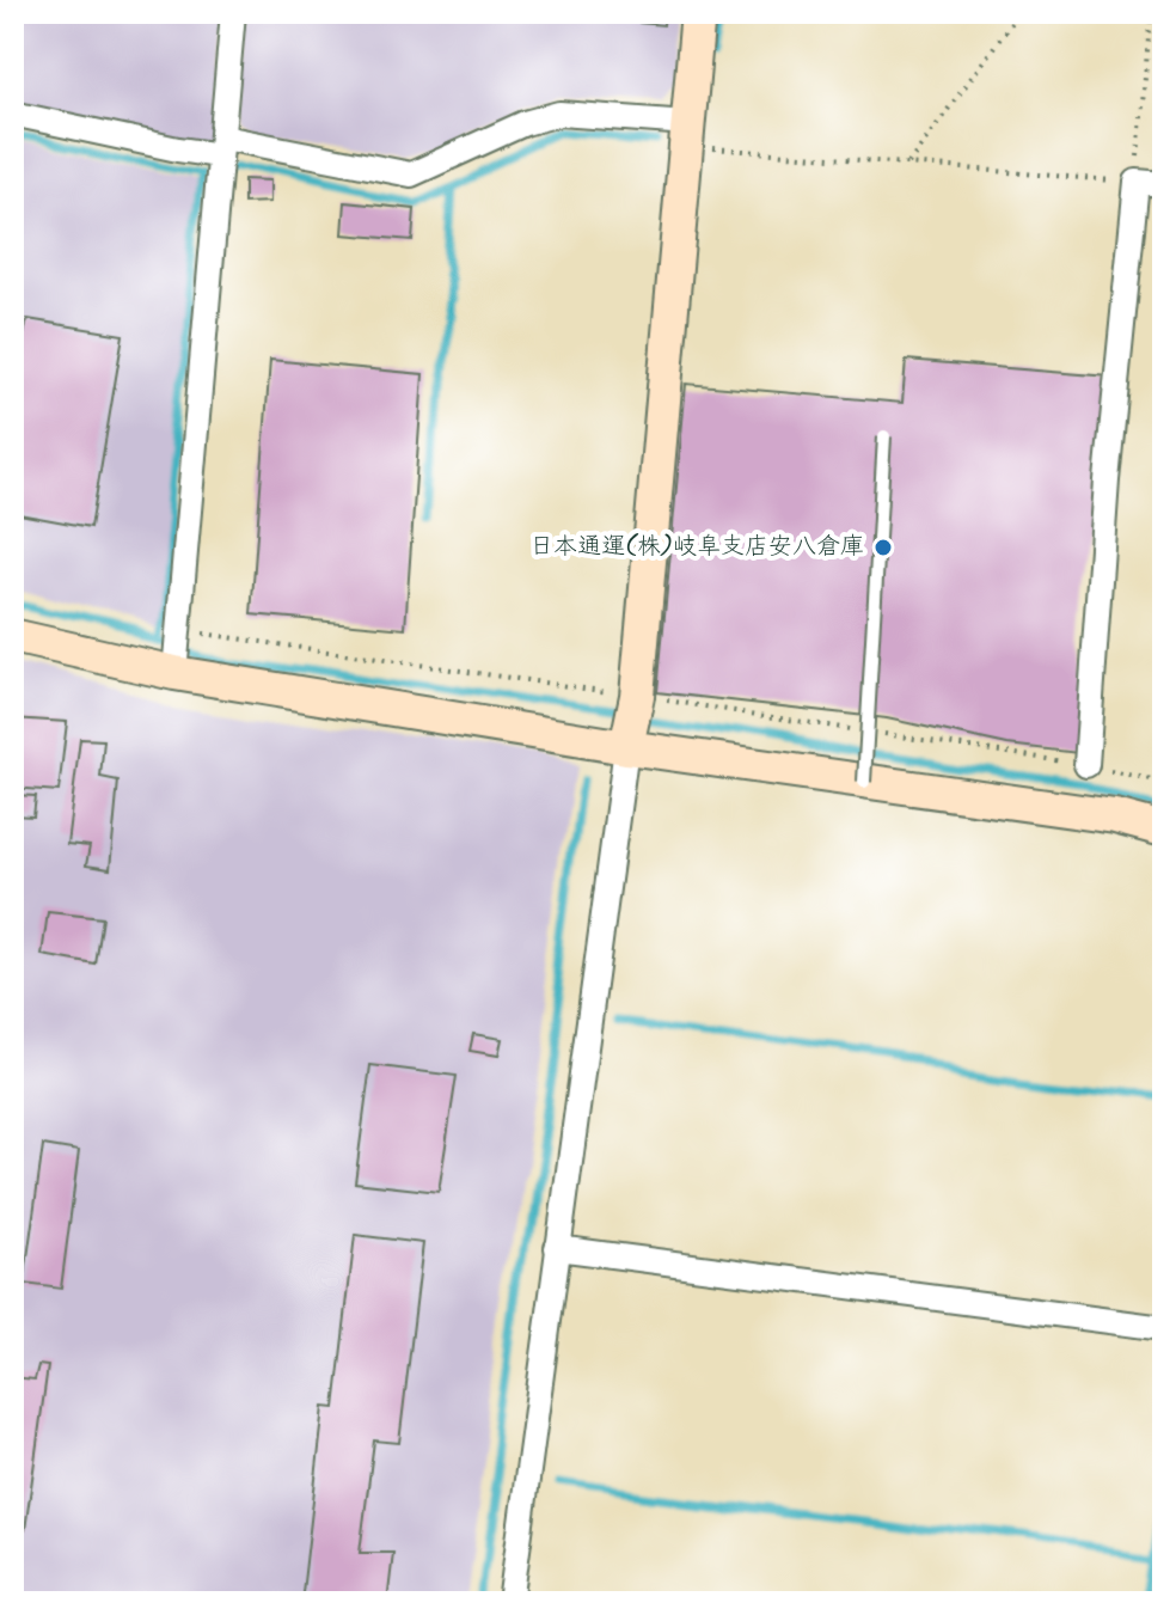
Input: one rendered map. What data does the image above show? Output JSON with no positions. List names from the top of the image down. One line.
{"places":["日本通運(株)岐阜支店安八倉庫"]}
